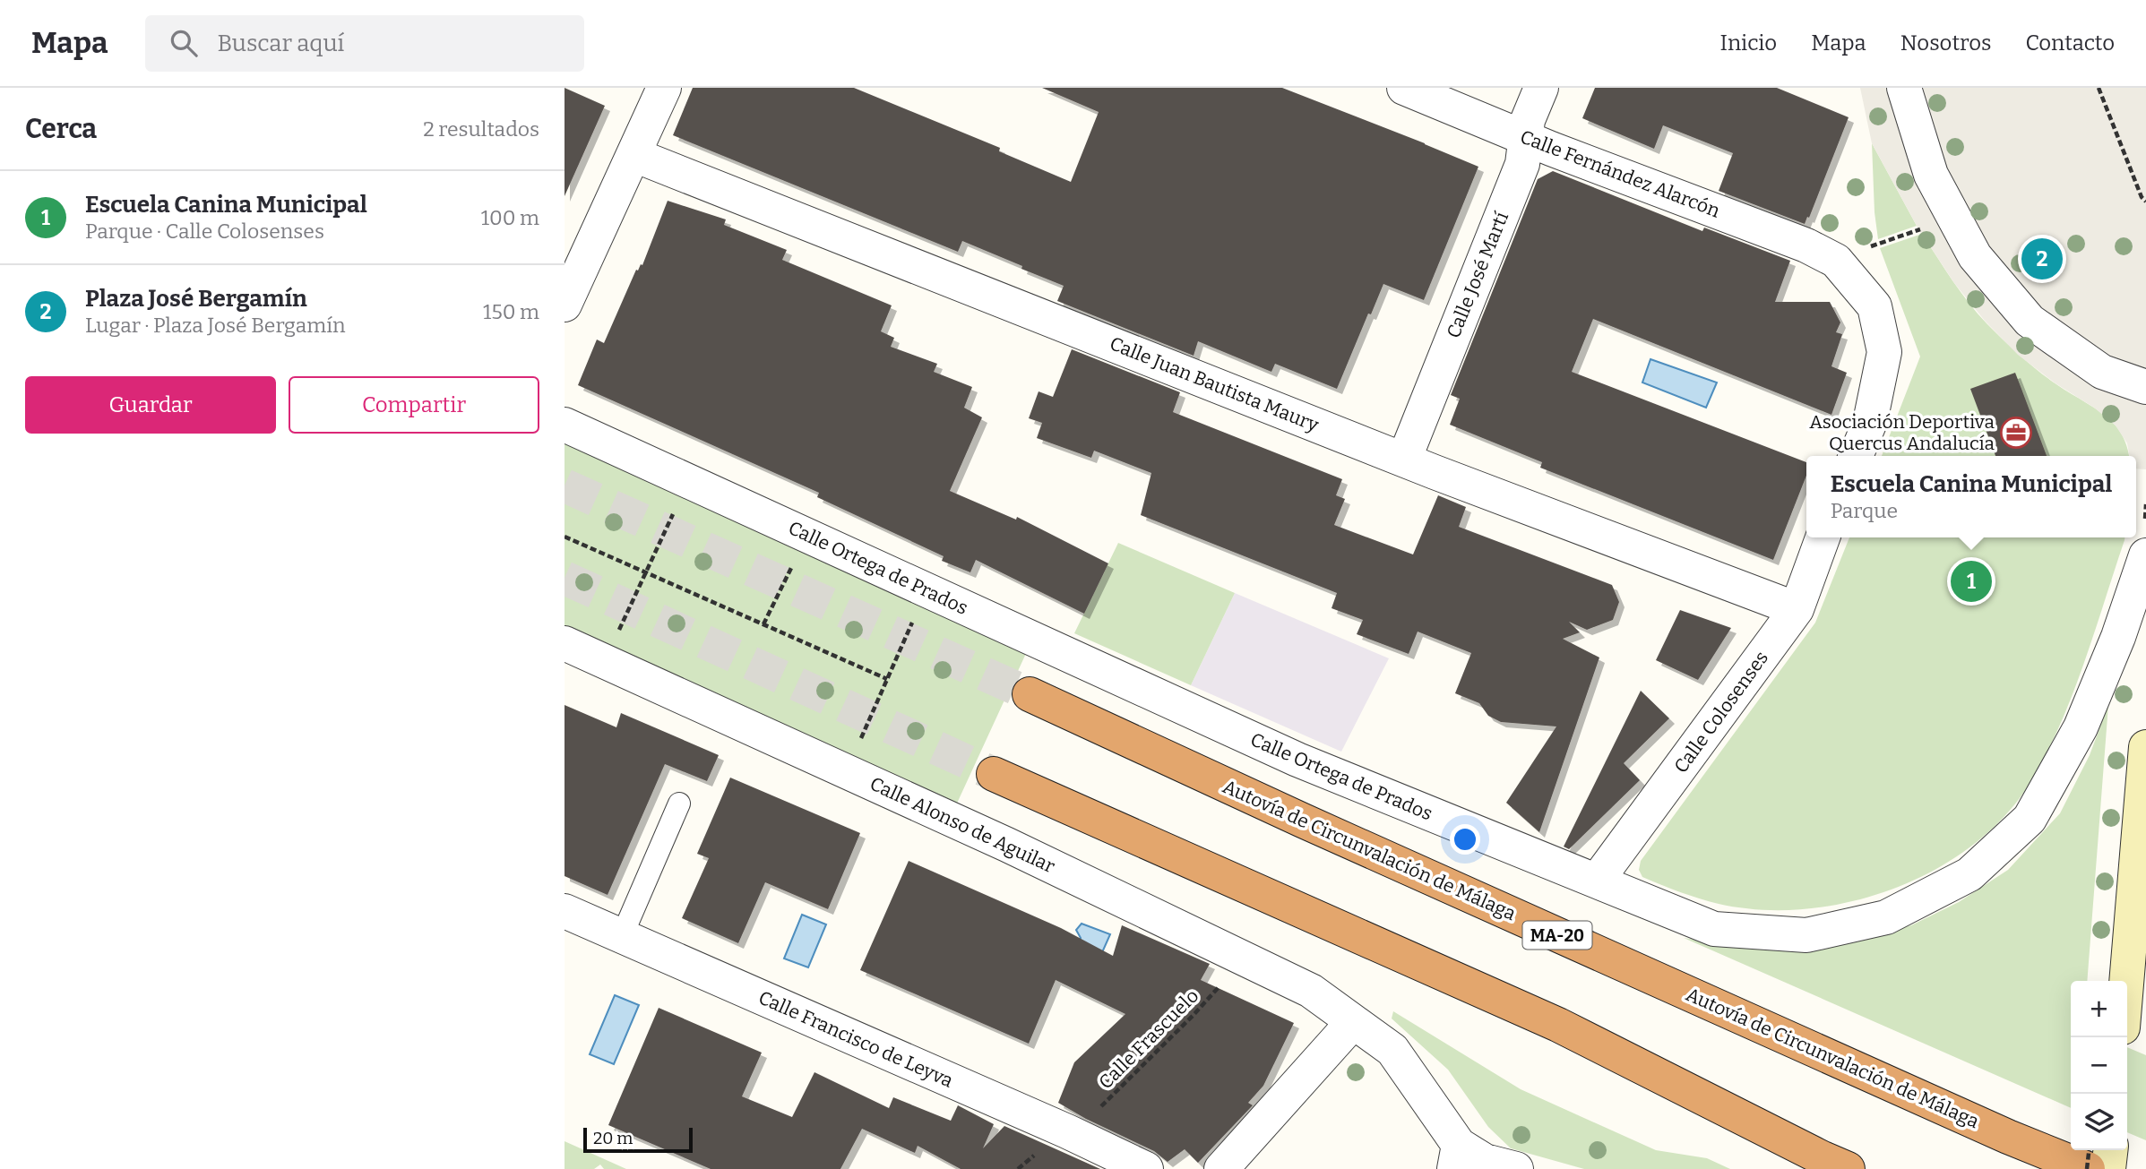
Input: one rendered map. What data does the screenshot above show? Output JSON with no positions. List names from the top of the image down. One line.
{"streets":{"highway":["Autovía de Circunvalación de Málaga","MA-20"],"street":["Calle Fernández Alarcón","Calle José Martí","Calle Juan Bautista Maury","Calle Ortega de Prados","Calle Colosenses","Calle Alonso de Aguilar","Calle Francisco de Leyva"],"path":["Calle Frascuelo"]},"crossings":[["Calle Fernández Alarcón","Calle José Martí"],["Calle José Martí","Calle Juan Bautista Maury"],["Calle Juan Bautista Maury","Calle Colosenses"],["Calle Ortega de Prados","Calle Colosenses"],["Calle Alonso de Aguilar","Calle Frascuelo"],["Calle Francisco de Leyva","Calle Frascuelo"]],"places":{"office":["Asociación Deportiva Quercus Andalucía"]},"scale_bar":"20 m","page":{"header":"Mapa","search":"Buscar aquí","nav":["Inicio","Mapa","Nosotros","Contacto"],"heading":["Cerca","2 resultados"],"list":[{"mark":"1","name":"Escuela Canina Municipal","note":"Parque · Calle Colosenses","value":"100 m"},{"mark":"2","name":"Plaza José Bergamín","note":"Lugar · Plaza José Bergamín","value":"150 m"}],"pins":["2","1"],"buttons":["Guardar","Compartir"],"popup":["Escuela Canina Municipal","Parque"],"map_buttons":["+","−"],"scale":"20 m"}}
